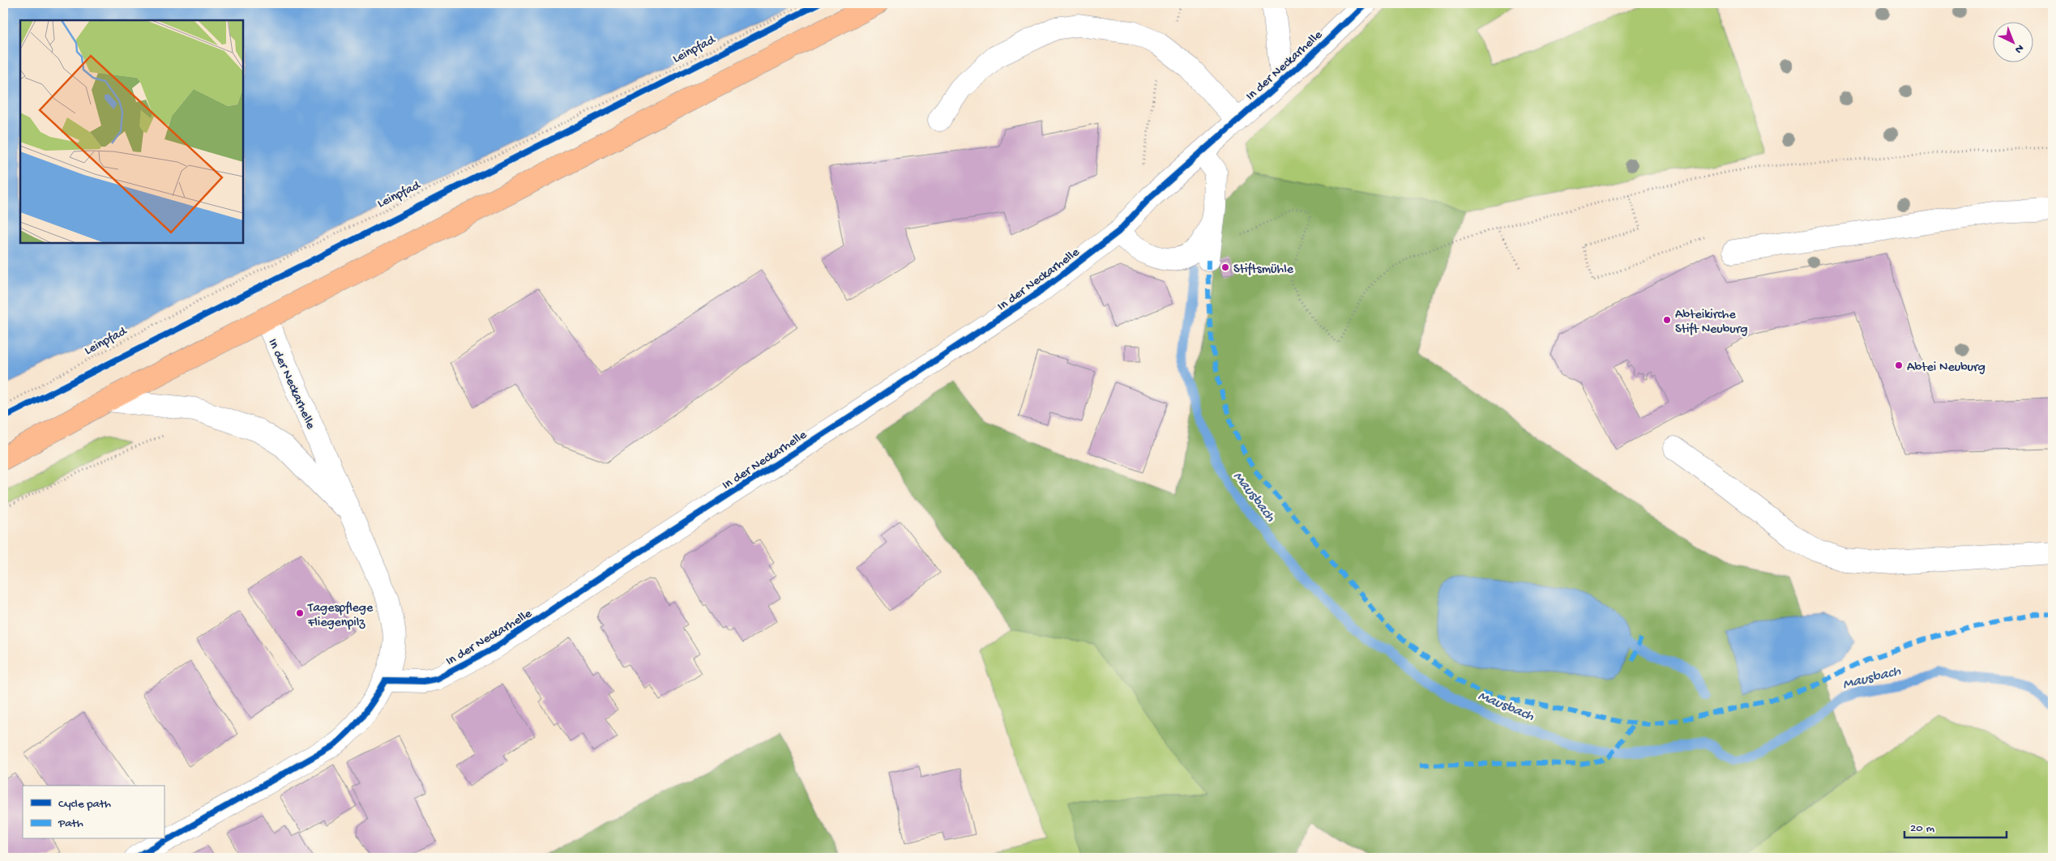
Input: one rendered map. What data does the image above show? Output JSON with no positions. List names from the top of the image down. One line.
{"streets":{"street":["In der Neckarhelle"],"path":["Leinpfad"]},"water":["Mausbach"],"places":["Stiftsmühle","Abteikirche Stift Neuburg","Abtei Neuburg","Tagespflege Fliegenpilz"],"legend":["Cycle path","Path"],"scale_bar":"20 m","north":"bottom right"}
